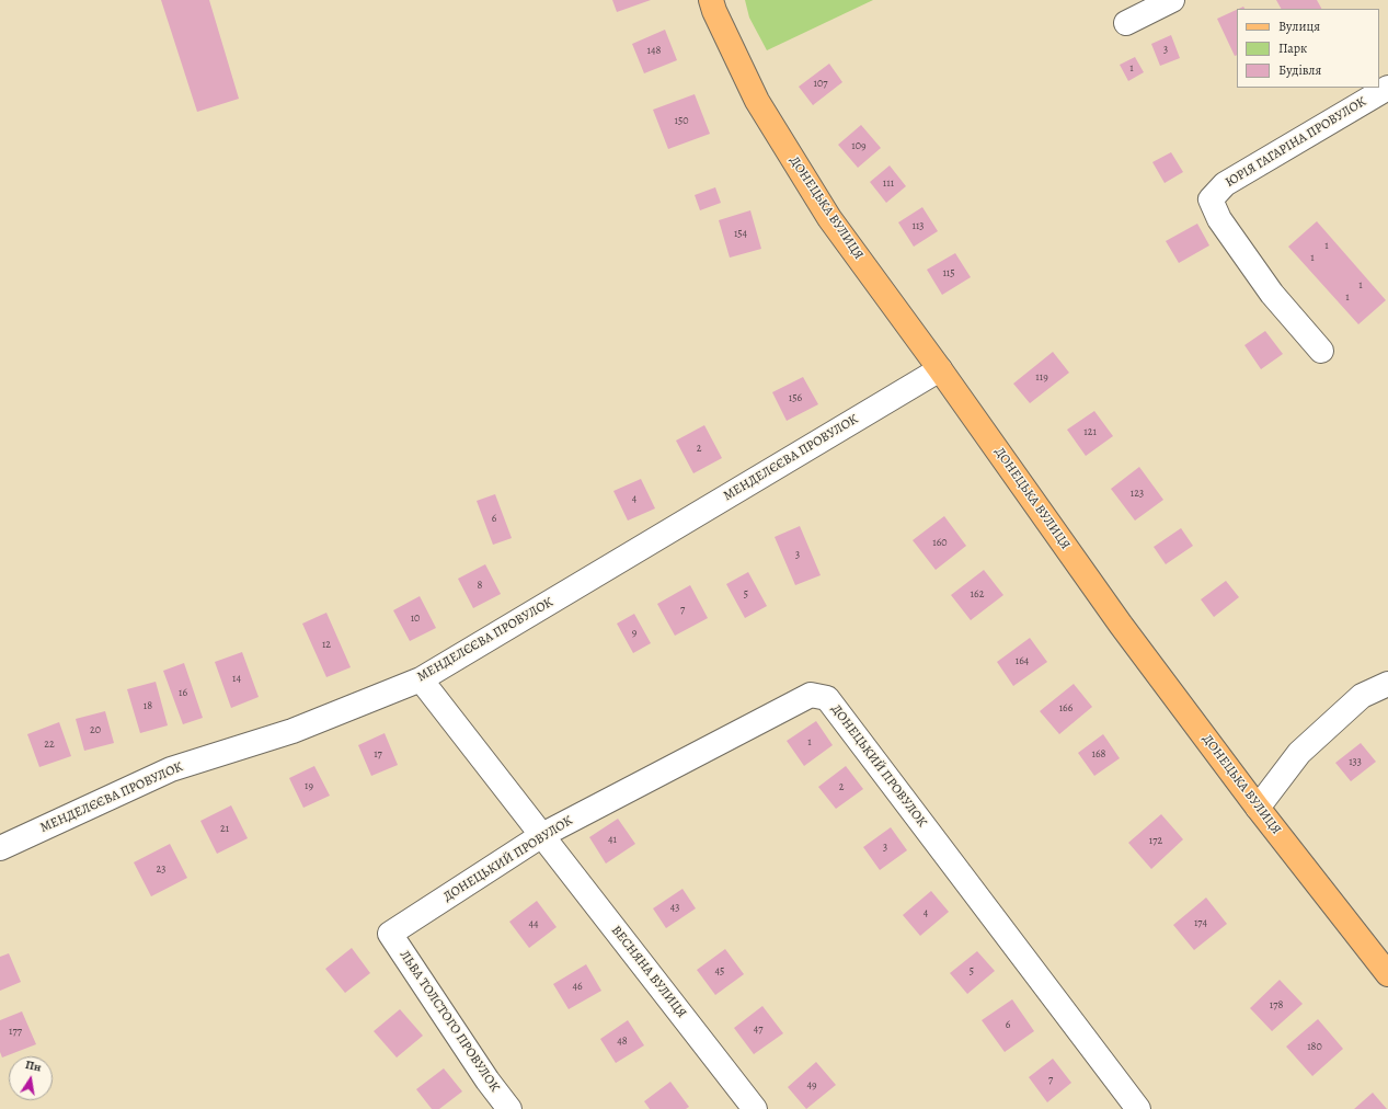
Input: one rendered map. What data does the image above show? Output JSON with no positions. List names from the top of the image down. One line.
{"streets":{"main road":["ДОНЕЦЬКА ВУЛИЦЯ"],"street":["ЮРІЯ ГАГАРІНА ПРОВУЛОК","МЕНДЕЛЄЄВА ПРОВУЛОК","ДОНЕЦЬКИЙ ПРОВУЛОК","ВЕСНЯНА ВУЛИЦЯ","ЛЬВА ТОЛСТОГО ПРОВУЛОК"]},"crossings":[["ДОНЕЦЬКА ВУЛИЦЯ","МЕНДЕЛЄЄВА ПРОВУЛОК"],["МЕНДЕЛЄЄВА ПРОВУЛОК","ВЕСНЯНА ВУЛИЦЯ"],["ДОНЕЦЬКИЙ ПРОВУЛОК","ВЕСНЯНА ВУЛИЦЯ"],["ДОНЕЦЬКИЙ ПРОВУЛОК","ЛЬВА ТОЛСТОГО ПРОВУЛОК"]],"house_numbers":["3","148","1","107","150","109","111","113","154","1","1","115","1","1","119","156","121","2","123","4","6","160","3","8","5","162","7","10","9","12","164","14","16","18","166","20","1","22","17","168","133","19","2","21","41","172","3","23","43","4","174","44","45","5","46","178","6","47","177","48","180","7","49"],"legend":["Вулиця","Парк","Будівля"],"north":"top"}
